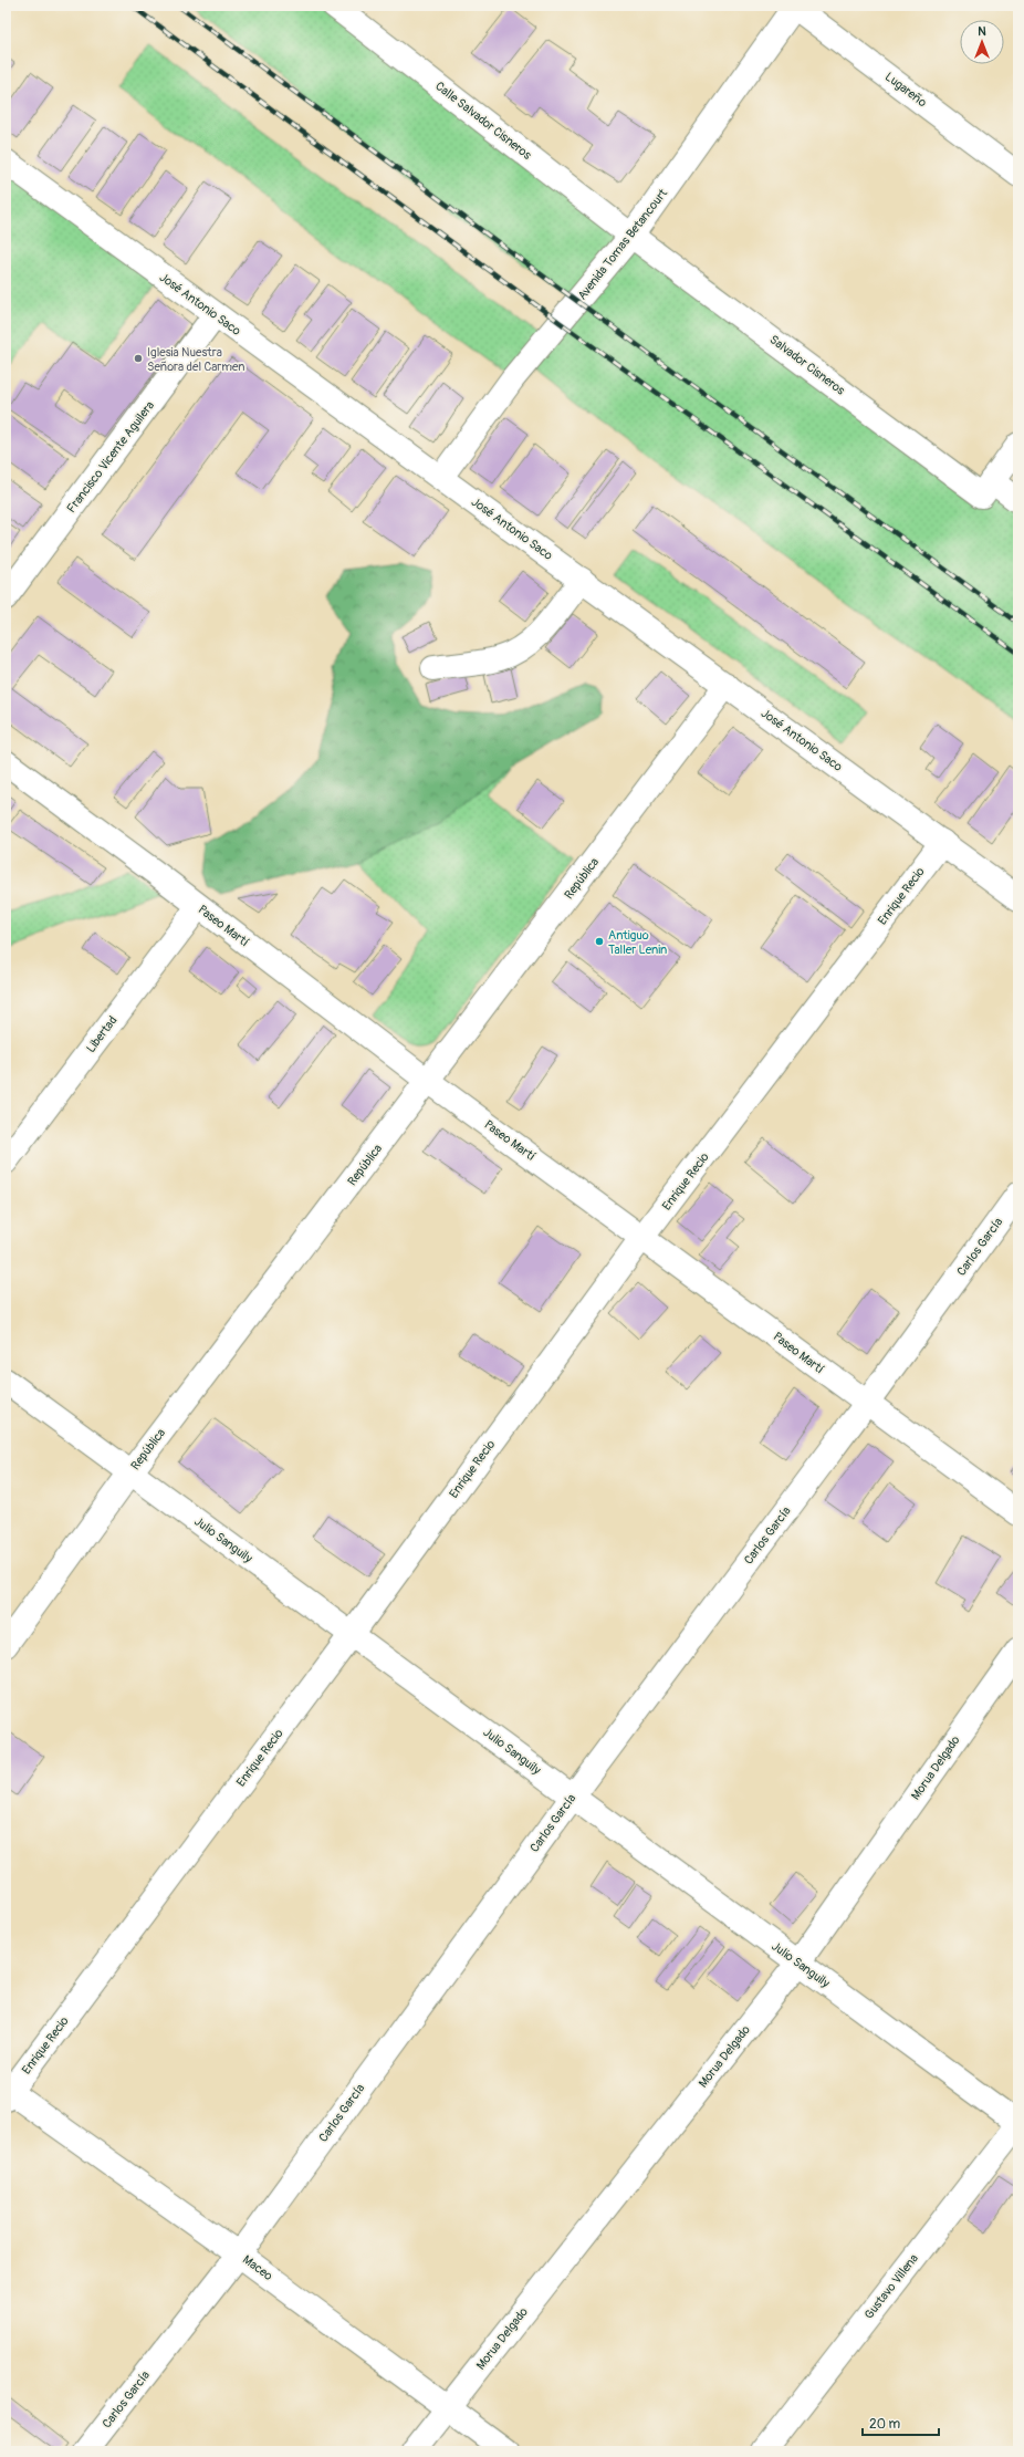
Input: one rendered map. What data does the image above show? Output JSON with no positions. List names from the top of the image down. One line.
{"streets":{"street":["Lugareño","Calle Salvador Cisneros","Avenida Tomas Betancourt","José Antonio Saco","Salvador Cisneros","Francisco Vicente Aguilera","República","Enrique Recio","Paseo Martí","Libertad","Carlos García","Julio Sanguily","Morua Delgado","Maceo","Gustavo Villena"]},"crossings":[["Lugareño","Avenida Tomas Betancourt"],["Calle Salvador Cisneros","Avenida Tomas Betancourt"],["Calle Salvador Cisneros","Salvador Cisneros"],["Avenida Tomas Betancourt","José Antonio Saco"],["Avenida Tomas Betancourt","Salvador Cisneros"],["José Antonio Saco","Francisco Vicente Aguilera"],["José Antonio Saco","República"],["José Antonio Saco","Enrique Recio"],["República","Paseo Martí"],["República","Julio Sanguily"],["Enrique Recio","Paseo Martí"],["Enrique Recio","Julio Sanguily"],["Enrique Recio","Maceo"],["Paseo Martí","Libertad"],["Paseo Martí","Carlos García"],["Carlos García","Julio Sanguily"],["Carlos García","Maceo"],["Julio Sanguily","Morua Delgado"],["Julio Sanguily","Gustavo Villena"],["Morua Delgado","Maceo"]],"places":["Iglesia Nuestra Señora del Carmen","Antiguo Taller Lenin"],"scale_bar":"20 m","north":"top"}
